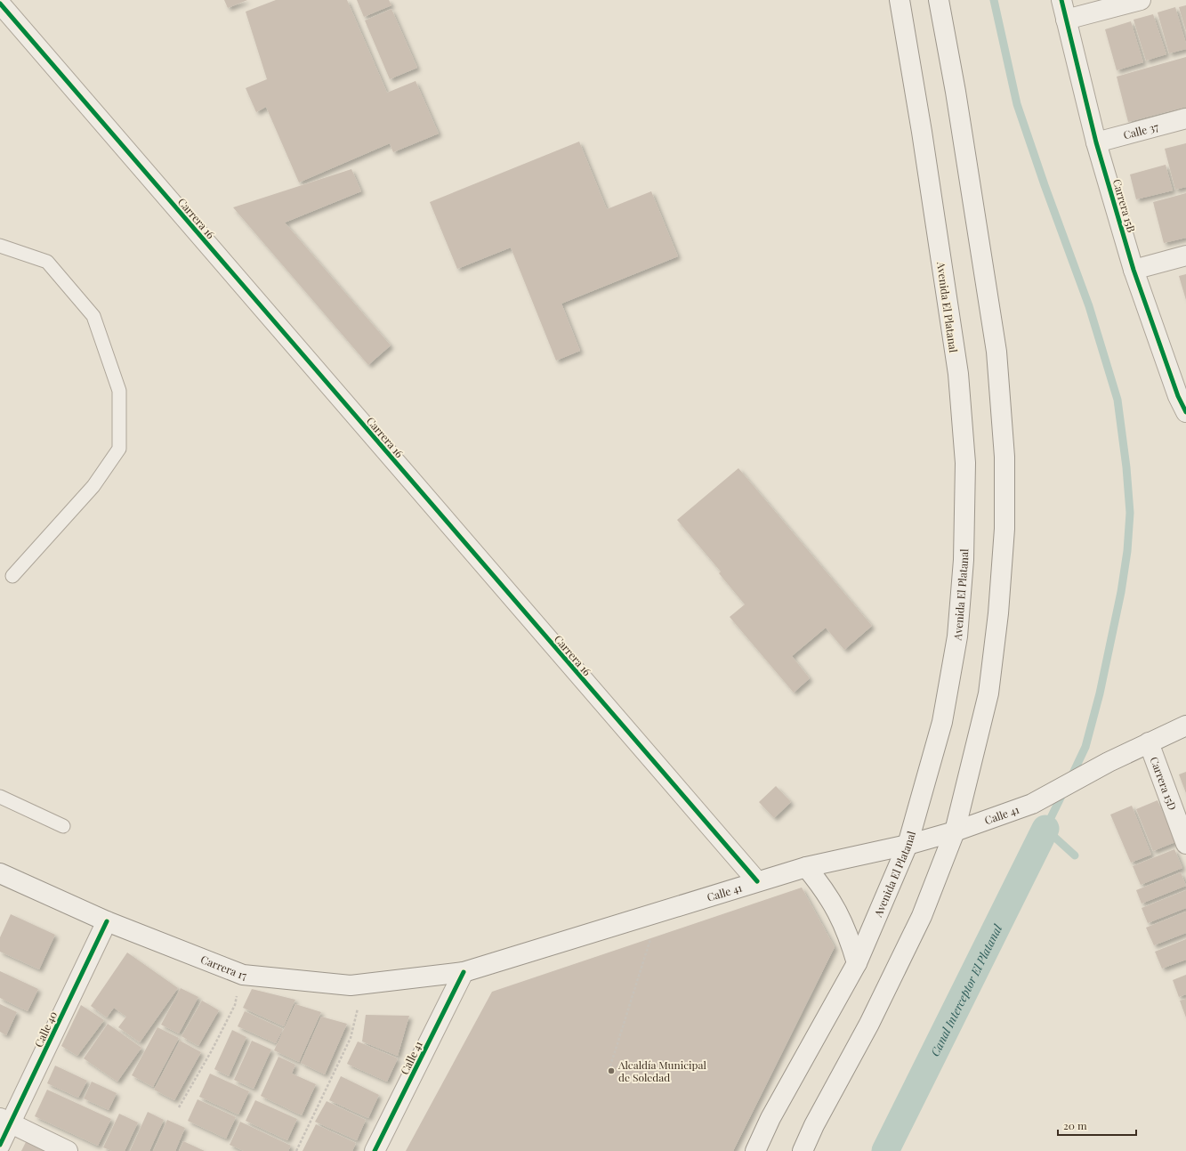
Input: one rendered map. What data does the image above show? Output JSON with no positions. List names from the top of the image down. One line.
{"streets":{"main road":["Calle 37","Carrera 15B","Carrera 16","Avenida El Platanal","Carrera 15D","Calle 41","Carrera 17","Calle 40"]},"crossings":[["Calle 37","Carrera 15B"],["Carrera 16","Calle 41"],["Avenida El Platanal","Calle 41"],["Carrera 15D","Calle 41"],["Calle 41","Carrera 17"],["Carrera 17","Calle 40"]],"water":["Canal Interceptor El Platanal"],"places":["Alcaldía Municipal de Soledad"],"scale_bar":"20 m"}
